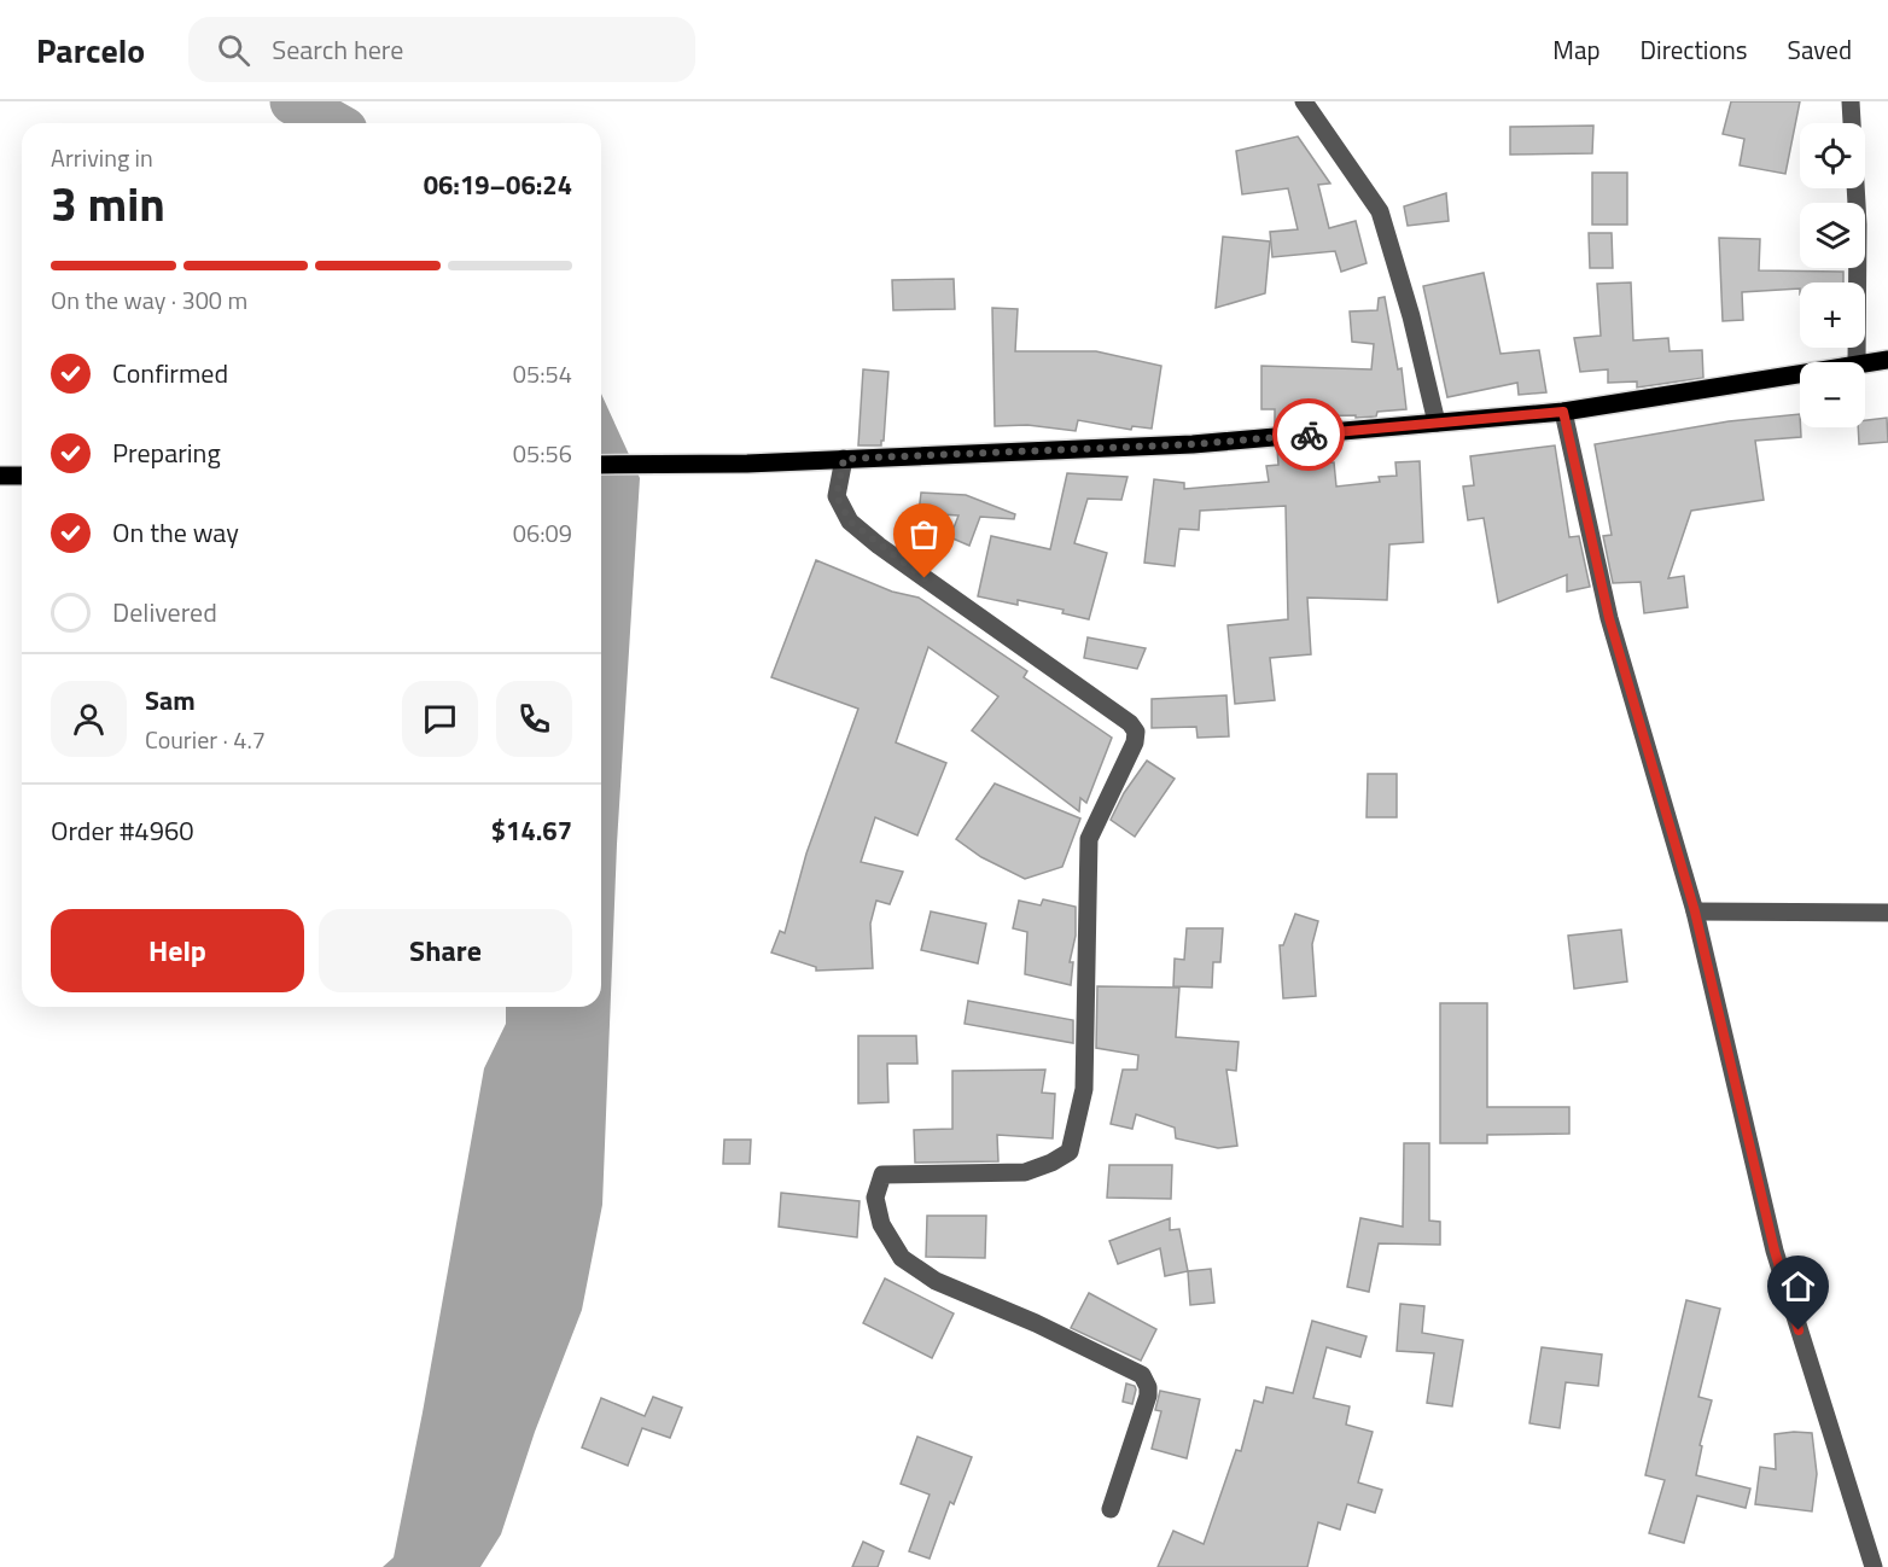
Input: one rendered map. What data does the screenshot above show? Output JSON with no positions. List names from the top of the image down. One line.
{"page":{"header":"Parcelo","search":"Search here","nav":["Map","Directions","Saved"],"map_buttons":["+","−"],"heading":["3 min","Arriving in","06:19–06:24"],"panel":["Sam","Courier · 4.7","Order #4960","$14.67"],"bar":"On the way · 300 m","list":[["Confirmed","05:54"],["Preparing","05:56"],["On the way","06:09"],"Delivered"],"buttons":["Help","Share"]}}
